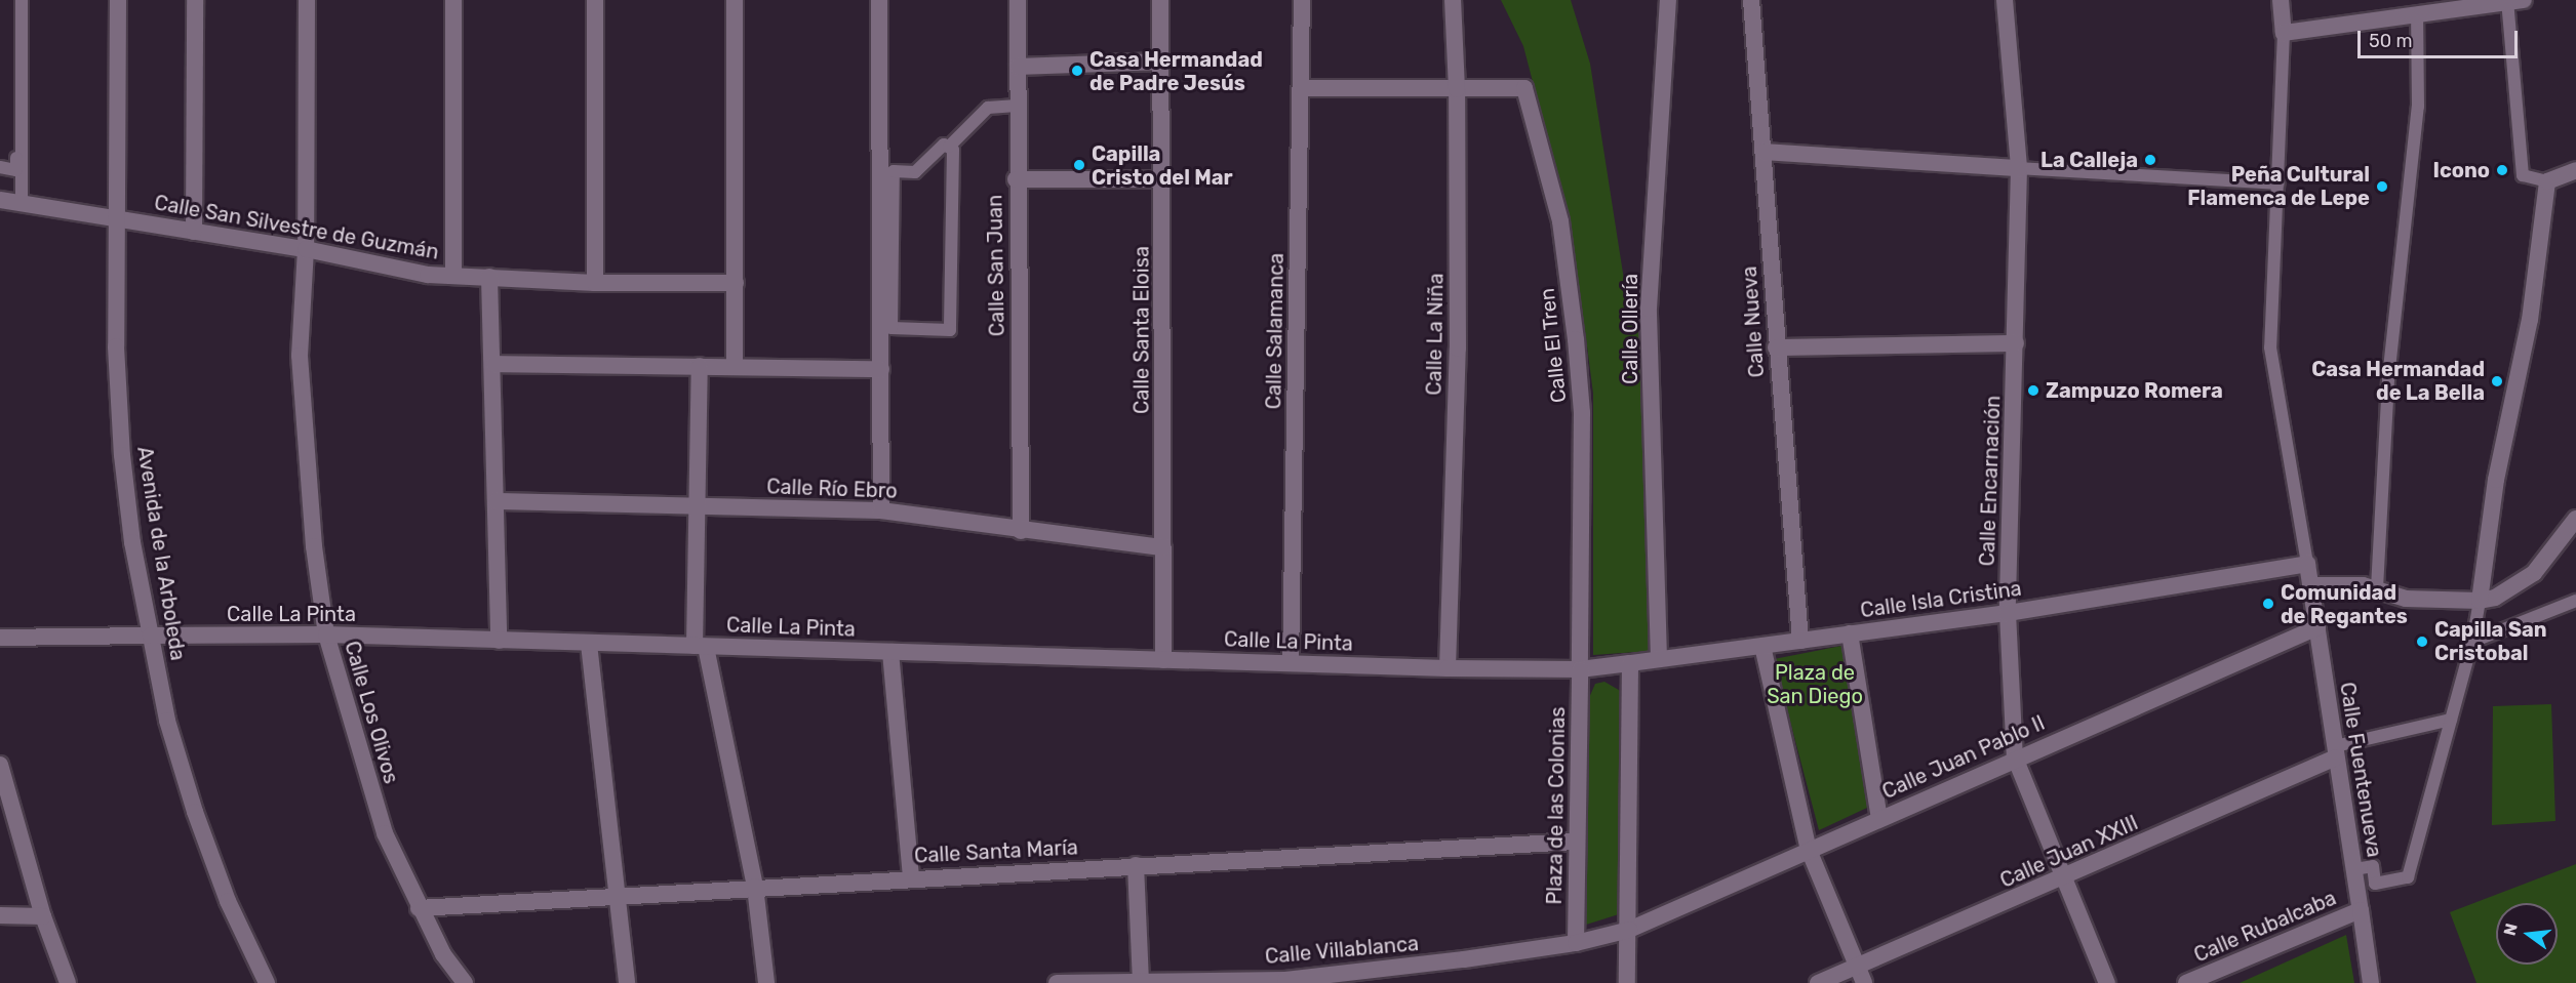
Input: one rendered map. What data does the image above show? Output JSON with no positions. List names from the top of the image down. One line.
{"streets":{"street":["Calle San Silvestre de Guzmán","Calle San Juan","Calle Nueva","Calle Ollería","Calle Santa Eloisa","Calle Salamanca","Calle La Niña","Calle El Tren","Calle Encarnación","Calle Río Ebro","Avenida de la Arboleda","Calle Isla Cristina","Calle La Pinta","Calle Los Olivos","Calle Juan Pablo II","Calle Fuentenueva","Plaza de las Colonias","Calle Santa María","Calle Juan XXIII","Calle Rubalcaba","Calle Villablanca"]},"crossings":[["Calle San Silvestre de Guzmán","Avenida de la Arboleda"],["Calle San Silvestre de Guzmán","Calle Los Olivos"],["Calle San Juan","Calle Río Ebro"],["Calle Nueva","Calle Isla Cristina"],["Calle Ollería","Calle Isla Cristina"],["Calle Santa Eloisa","Calle Río Ebro"],["Calle Santa Eloisa","Calle La Pinta"],["Calle Salamanca","Calle La Pinta"],["Calle La Niña","Calle El Tren"],["Calle La Niña","Calle La Pinta"],["Calle El Tren","Calle Isla Cristina"],["Calle El Tren","Calle La Pinta"],["Calle El Tren","Plaza de las Colonias"],["Calle Encarnación","Calle Isla Cristina"],["Calle Encarnación","Calle Juan Pablo II"],["Calle Encarnación","Calle Juan XXIII"],["Avenida de la Arboleda","Calle La Pinta"],["Calle Isla Cristina","Calle La Pinta"],["Calle Isla Cristina","Calle Fuentenueva"],["Calle Isla Cristina","Plaza de las Colonias"],["Calle La Pinta","Calle Los Olivos"],["Calle La Pinta","Plaza de las Colonias"],["Calle Los Olivos","Calle Santa María"],["Calle Juan Pablo II","Calle Fuentenueva"],["Calle Juan Pablo II","Calle Villablanca"],["Calle Fuentenueva","Calle Juan XXIII"],["Calle Fuentenueva","Calle Rubalcaba"],["Plaza de las Colonias","Calle Santa María"],["Plaza de las Colonias","Calle Villablanca"]],"parks":["Plaza de San Diego"],"places":["Casa Hermandad de Padre Jesús","La Calleja","Capilla Cristo del Mar","Icono","Peña Cultural Flamenca de Lepe","Casa Hermandad de La Bella","Zampuzo Romera","Comunidad de Regantes","Capilla San Cristobal"],"scale_bar":"50 m","north":"left"}
